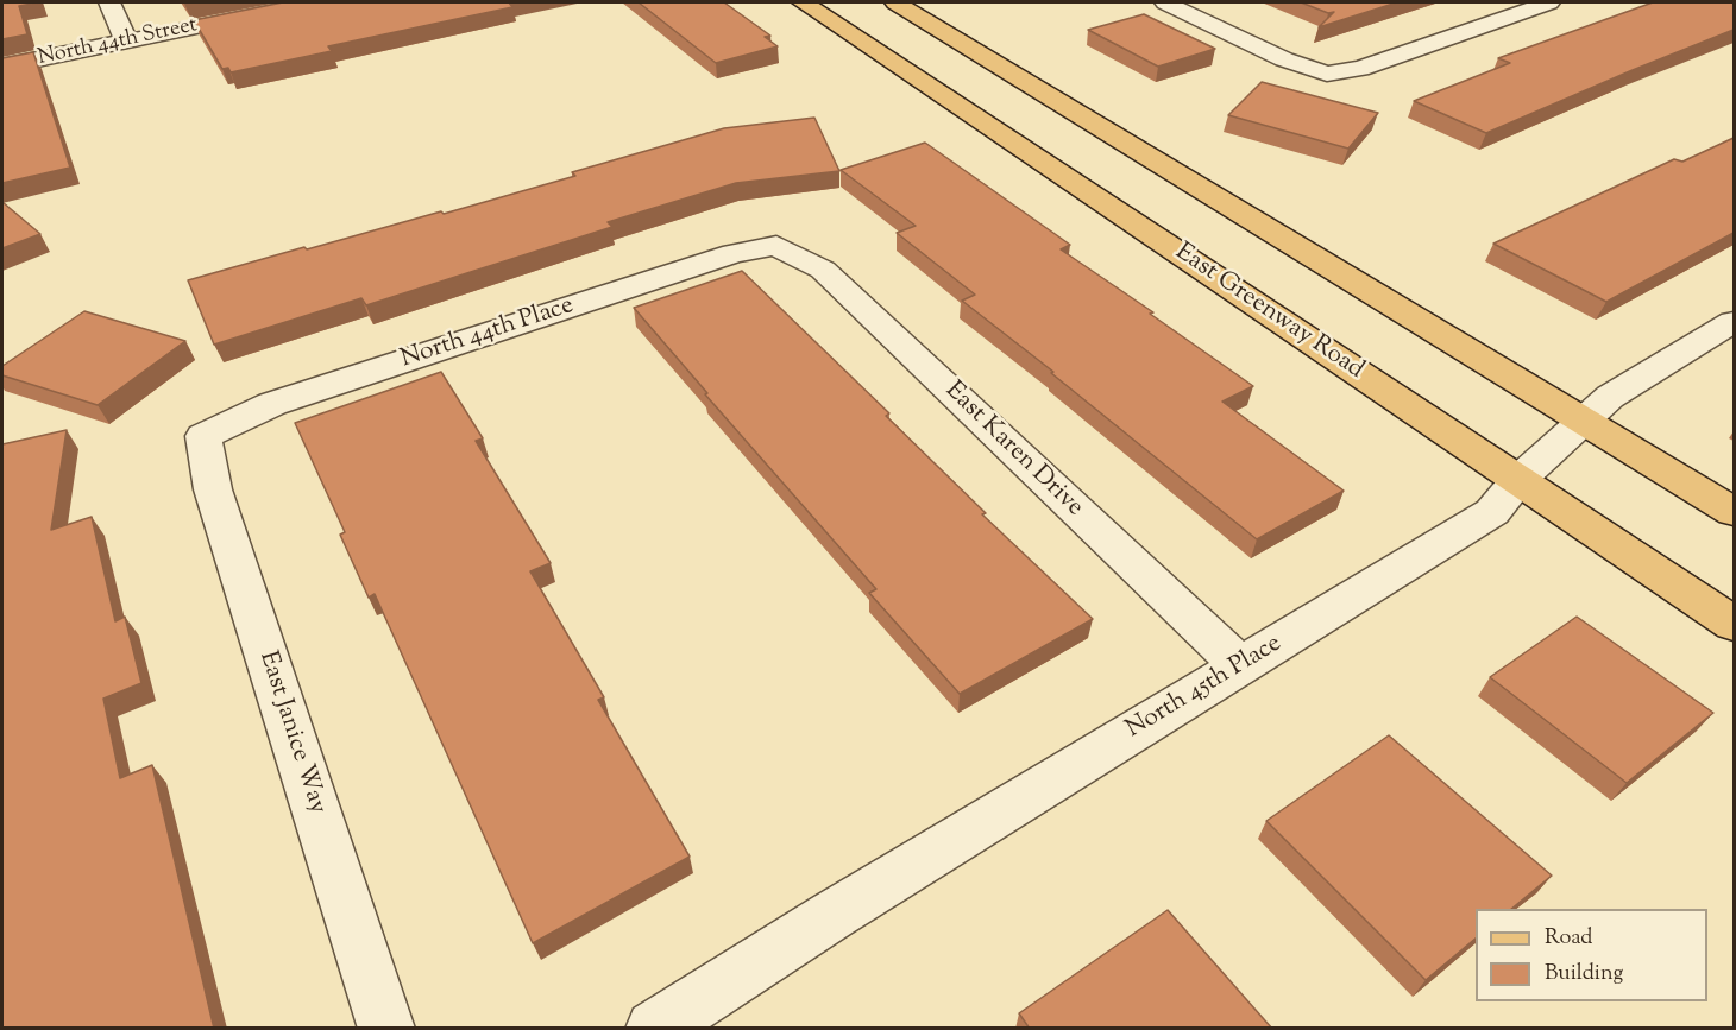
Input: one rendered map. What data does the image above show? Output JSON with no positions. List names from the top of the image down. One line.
{"streets":{"main road":["East Greenway Road"],"street":["North 44th Street","North 44th Place","East Karen Drive","North 45th Place","East Janice Way"]},"crossings":[["East Greenway Road","North 45th Place"],["North 44th Place","East Karen Drive"],["North 44th Place","East Janice Way"],["East Karen Drive","North 45th Place"]],"legend":["Road","Building"]}
